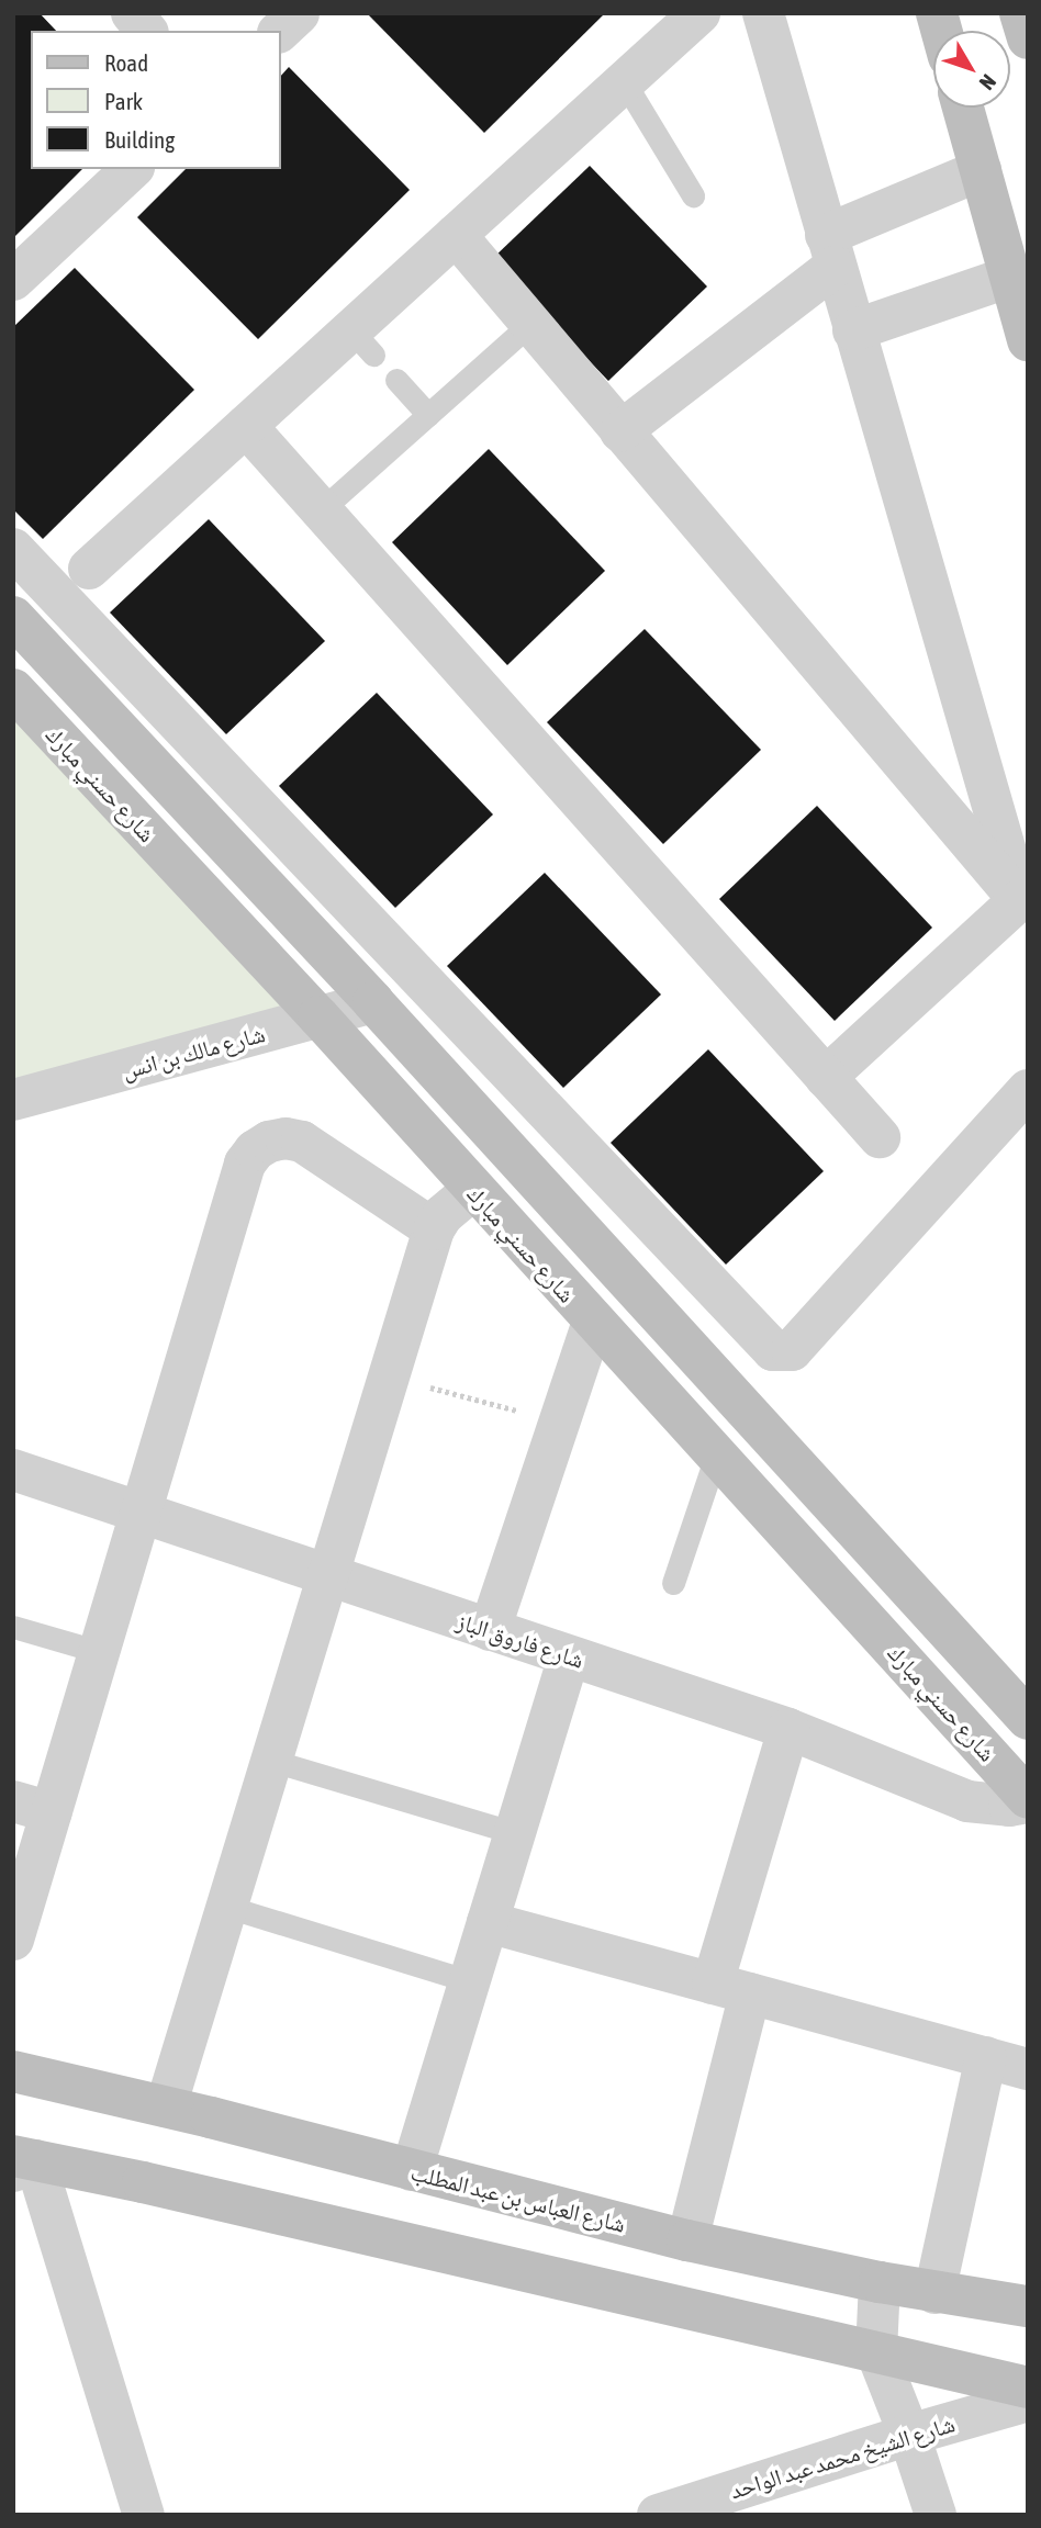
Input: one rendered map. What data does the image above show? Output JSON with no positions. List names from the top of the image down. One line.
{"streets":{"street":["شارع حسني مبارك","شارع مالك بن انس","شارع فاروق الباز","شارع العباس بن عبد المطلب","شارع الشيخ محمد عبد الواحد"]},"crossings":[["شارع حسني مبارك","شارع مالك بن انس"],["شارع حسني مبارك","شارع فاروق الباز"]],"legend":["Road","Park","Building"],"north":"bottom right"}
